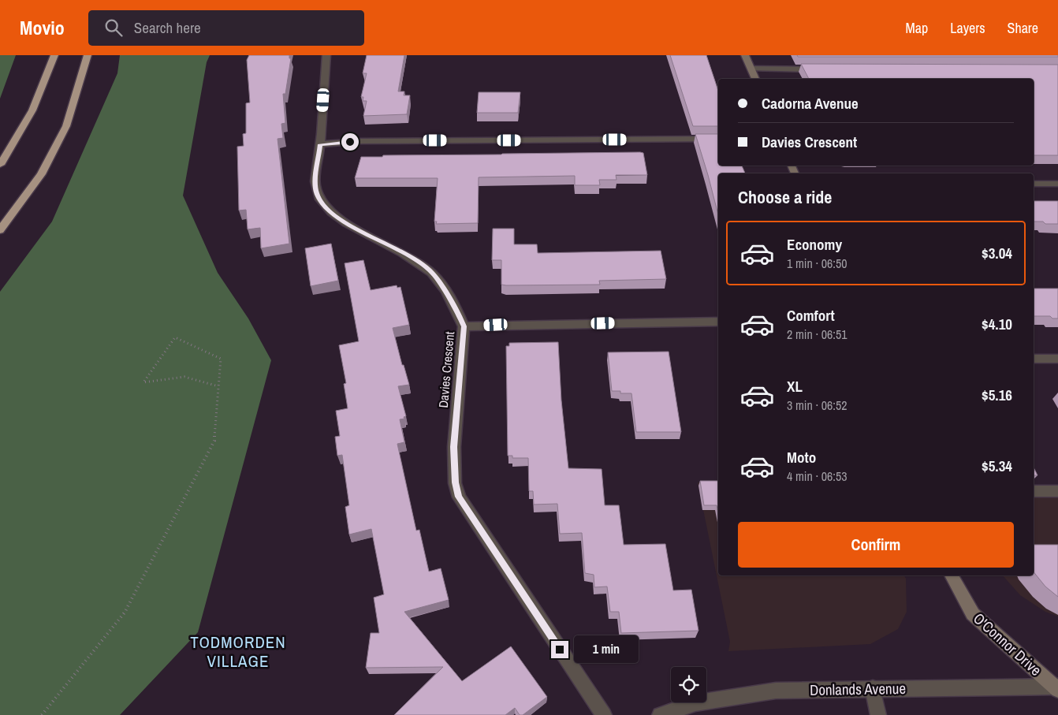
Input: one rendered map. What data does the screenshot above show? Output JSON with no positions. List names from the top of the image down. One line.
{"streets":{"main road":["O'Connor Drive"],"street":["Davies Crescent","Donlands Avenue"]},"crossings":[["O'Connor Drive","Donlands Avenue"]],"districts":["TODMORDEN VILLAGE"],"page":{"header":"Movio","search":"Search here","nav":["Map","Layers","Share"],"banner":["Cadorna Avenue","Davies Crescent"],"heading":"Choose a ride","list":[{"name":"Economy","note":"1 min · 06:50","value":"$3.04"},{"name":"Comfort","note":"2 min · 06:51","value":"$4.10"},{"name":"XL","note":"3 min · 06:52","value":"$5.16"},{"name":"Moto","note":"4 min · 06:53","value":"$5.34"}],"buttons":"Confirm","bubble":"1 min"}}
